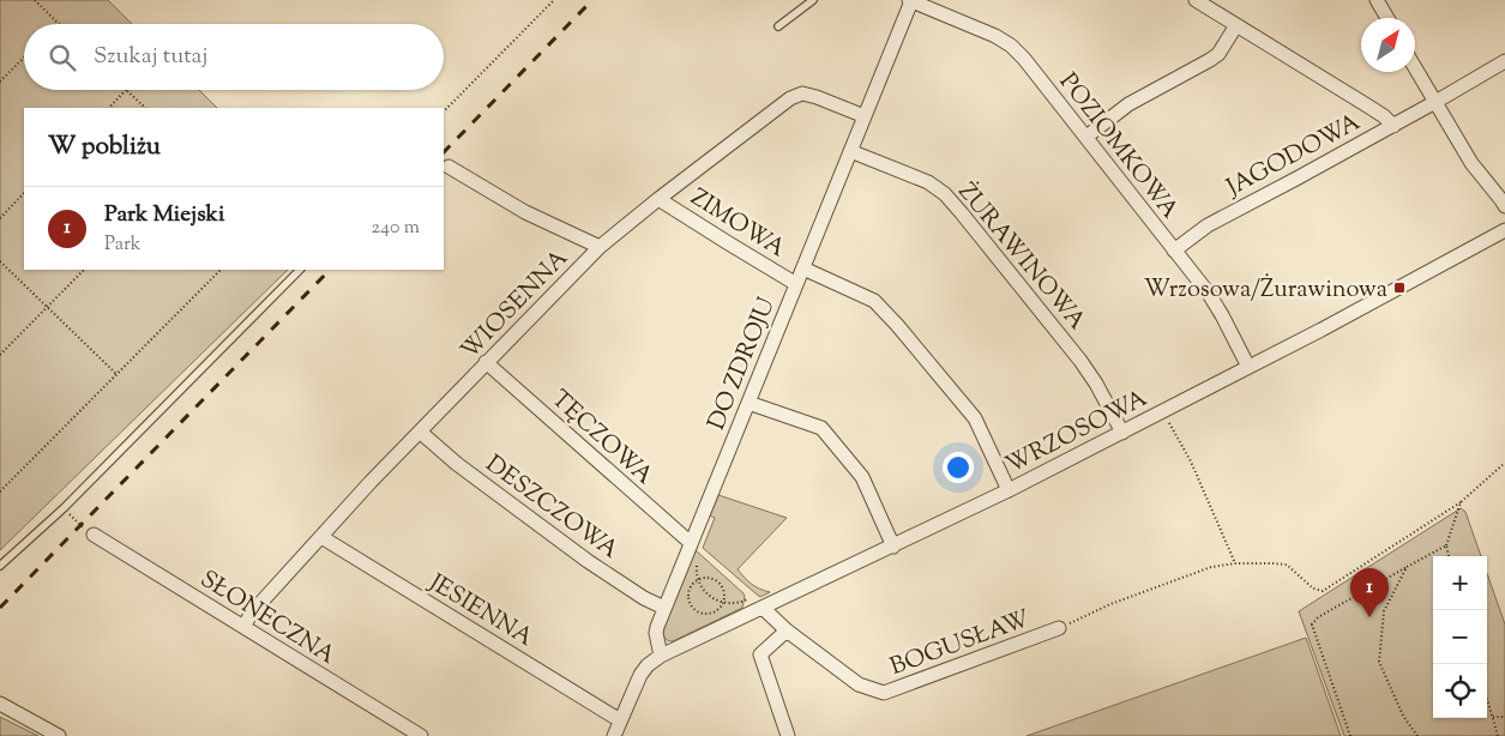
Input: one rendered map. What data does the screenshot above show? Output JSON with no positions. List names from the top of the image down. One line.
{"streets":{"street":["POZIOMKOWA","JAGODOWA","ZIMOWA","ŻURAWINOWA","WIOSENNA","DO ZDROJU","WRZOSOWA","TĘCZOWA","DESZCZOWA","JESIENNA","SŁONECZNA","BOGUSŁAW"]},"crossings":[["POZIOMKOWA","JAGODOWA"],["POZIOMKOWA","DO ZDROJU"],["POZIOMKOWA","WRZOSOWA"],["ZIMOWA","WIOSENNA"],["ZIMOWA","DO ZDROJU"],["ŻURAWINOWA","DO ZDROJU"],["ŻURAWINOWA","WRZOSOWA"],["WIOSENNA","DO ZDROJU"],["WIOSENNA","TĘCZOWA"],["WIOSENNA","DESZCZOWA"],["WIOSENNA","JESIENNA"],["WIOSENNA","SŁONECZNA"],["DO ZDROJU","WRZOSOWA"],["DO ZDROJU","TĘCZOWA"],["DO ZDROJU","DESZCZOWA"],["WRZOSOWA","BOGUSŁAW"]],"places":{"transit":["Wrzosowa/Żurawinowa"]},"north":"top right","page":{"search":"Szukaj tutaj","heading":"W pobliżu","list":[{"mark":"1","name":"Park Miejski","note":"Park","value":"240 m"}],"map_buttons":["+","−"],"pins":"1"}}
